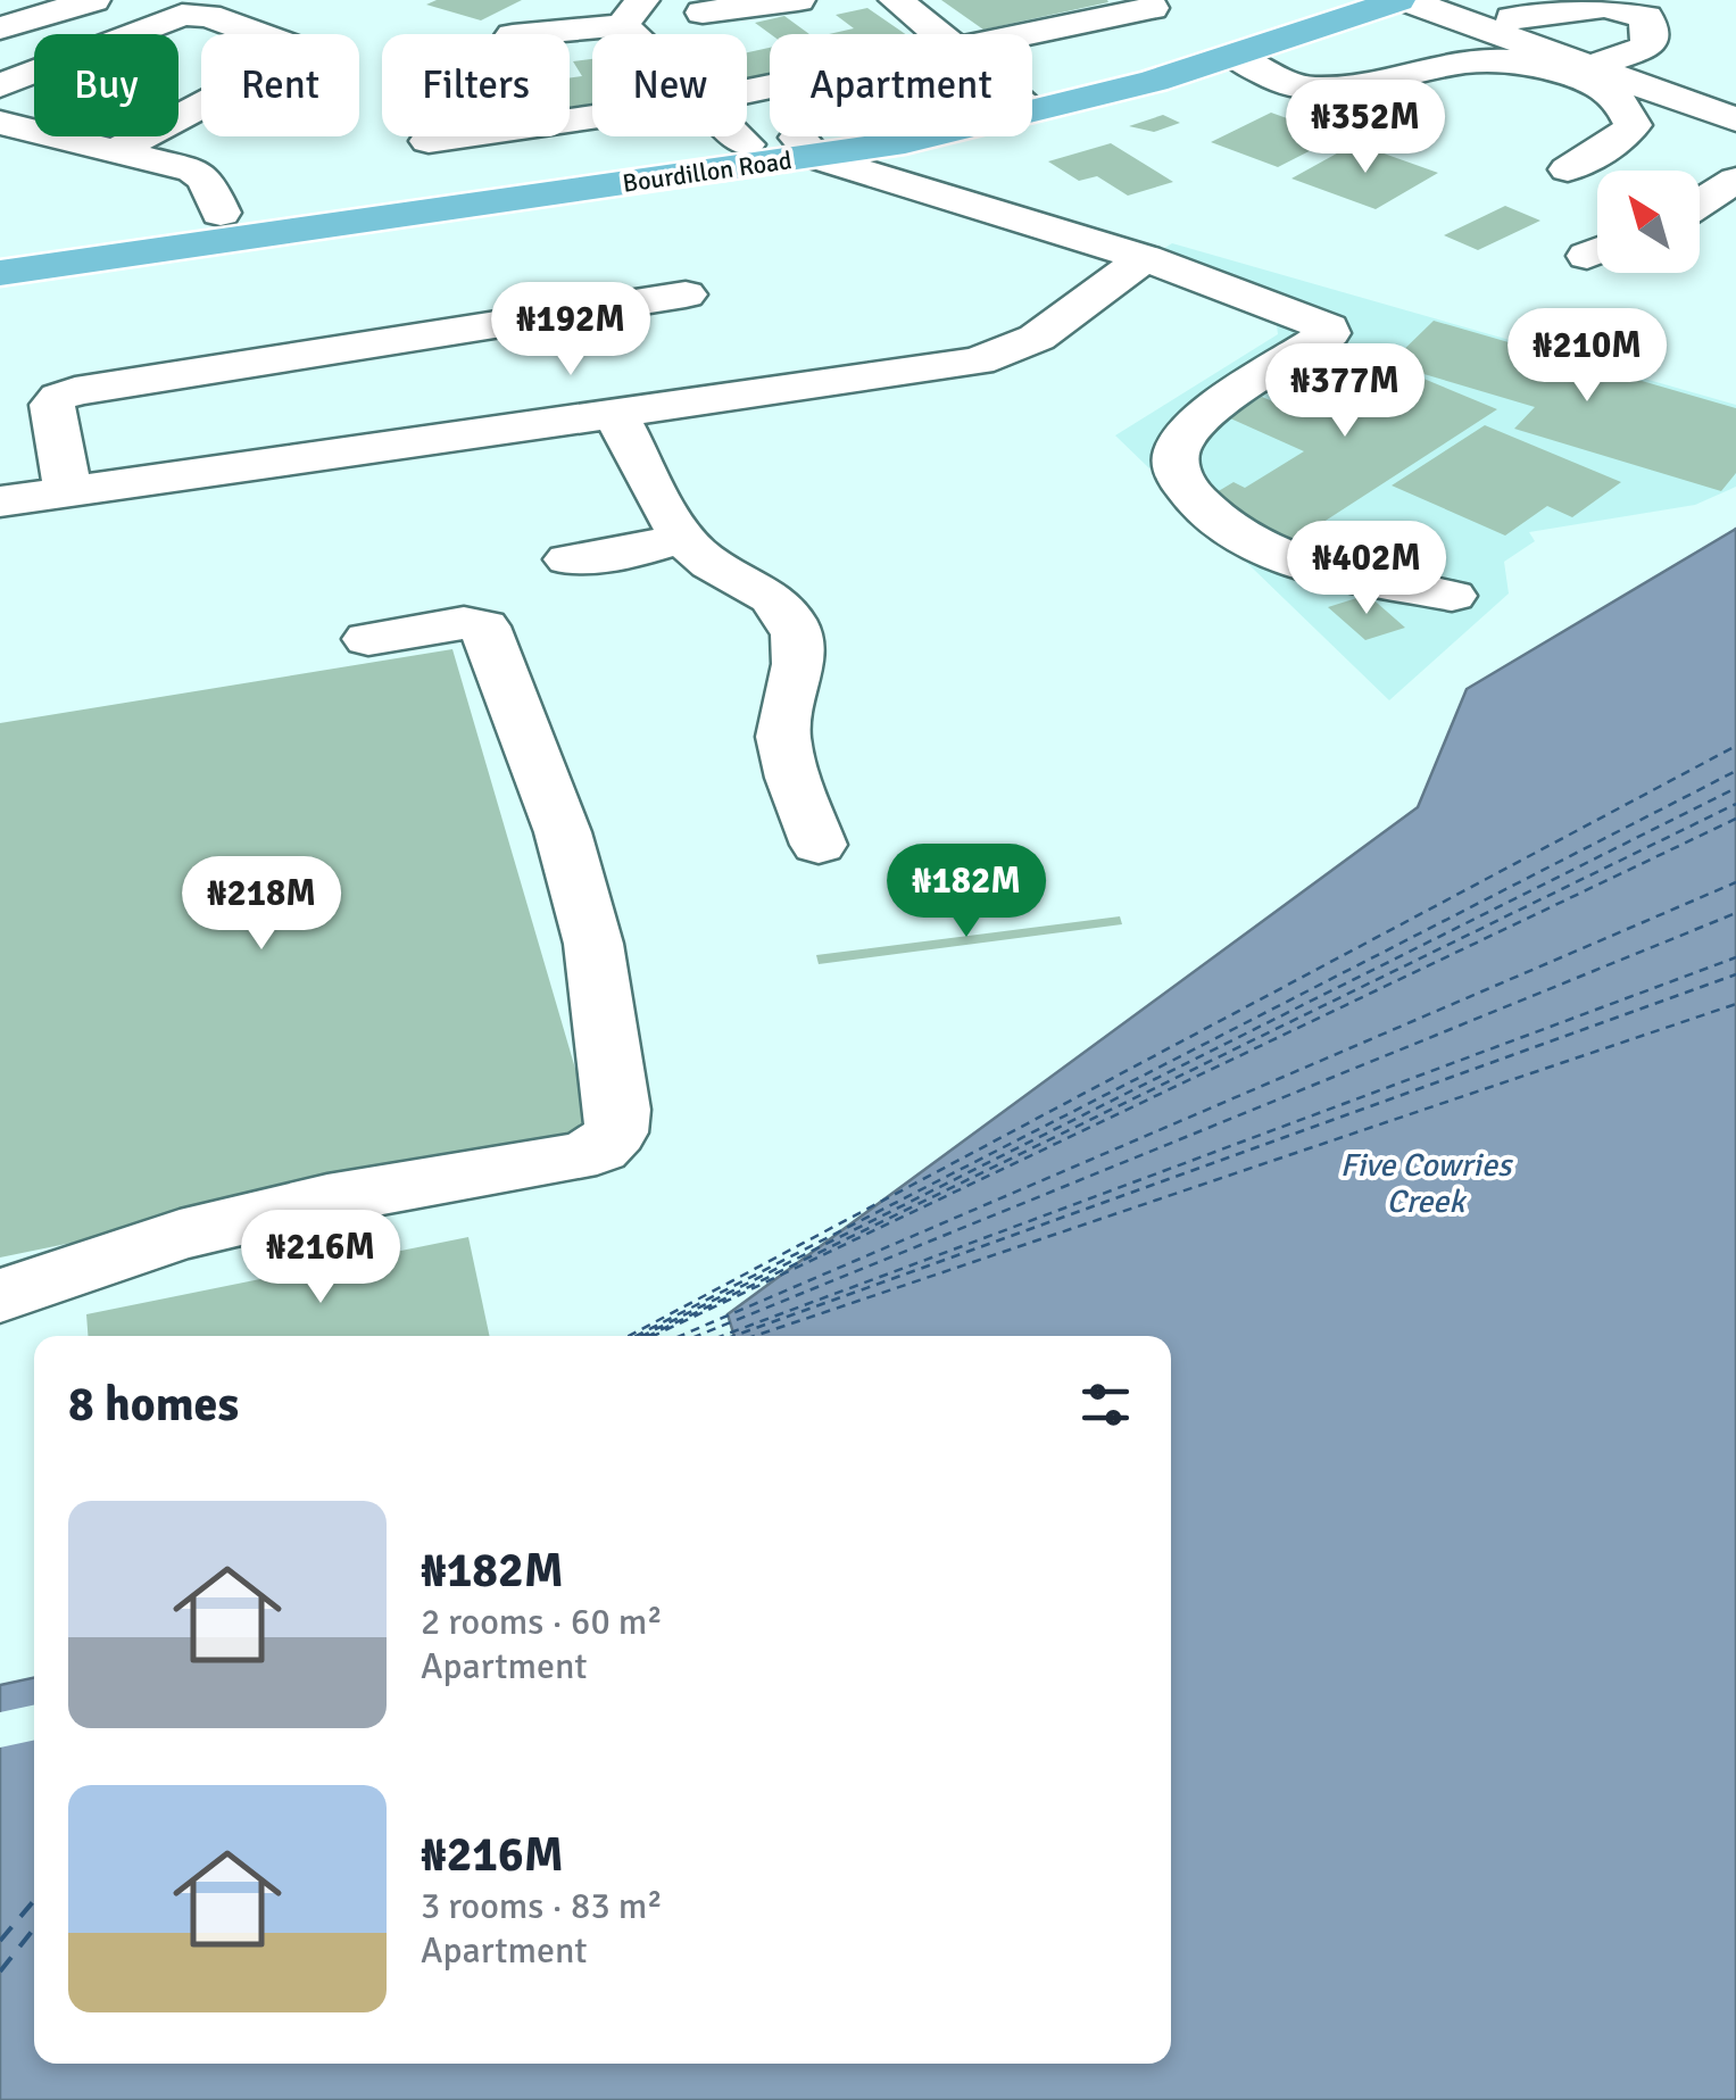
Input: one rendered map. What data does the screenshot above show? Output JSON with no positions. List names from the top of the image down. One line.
{"streets":{"main road":["Bourdillon Road"]},"water":["Five Cowries Creek"],"north":"top left","page":{"chip":["Buy","Rent","Filters","New","Apartment"],"price":["₦352M","₦192M","₦210M","₦377M","₦402M","₦182M","₦218M","₦216M"],"heading":"8 homes","list":[{"name":"₦182M","note":"2 rooms · 60 m² · Apartment"},{"name":"₦216M","note":"3 rooms · 83 m² · Apartment"}]}}
